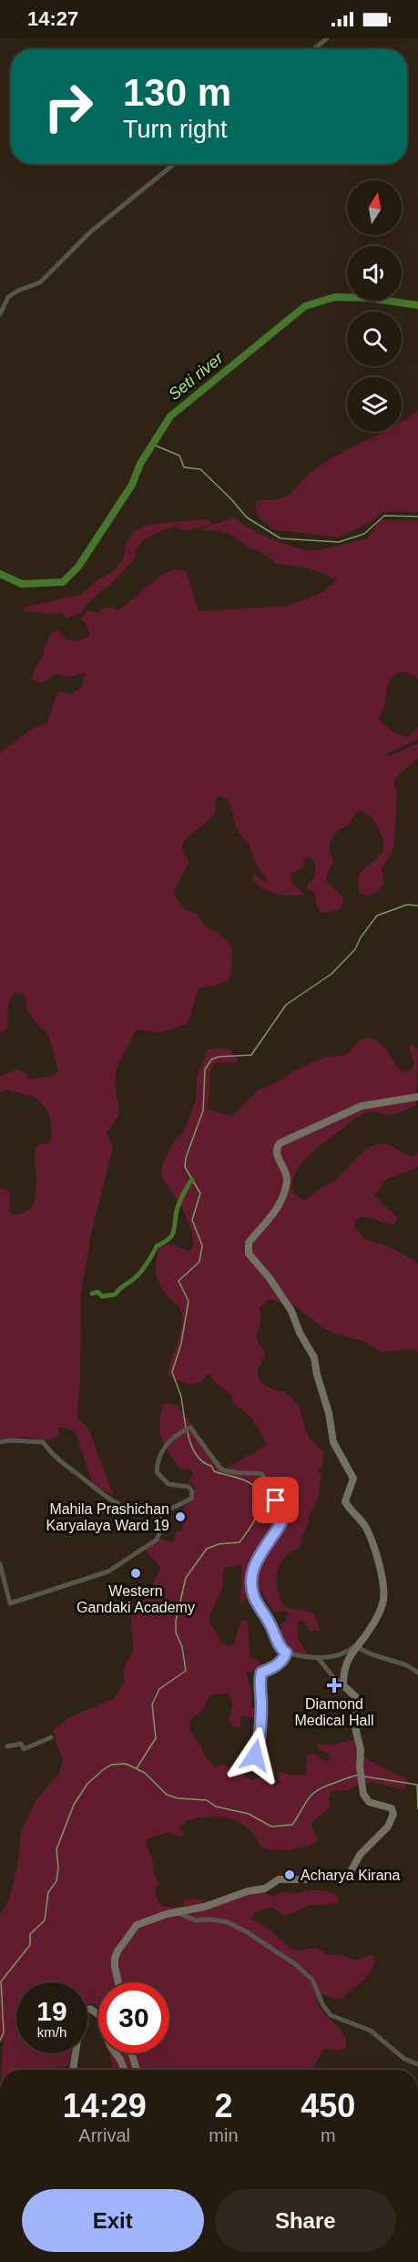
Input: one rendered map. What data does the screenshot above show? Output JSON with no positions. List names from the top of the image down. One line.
{"water":["Seti river"],"places":{"other":["Mahila Prashichan Karyalaya Ward 19","Western Gandaki Academy","Acharya Kirana"],"health":["Diamond Medical Hall"]},"north":"top","page":{"status":"14:27","turn":["130 m","Turn right"],"speed":"19 km/h","limit":"30","eta":["14:29","Arrival","2","min","450","m"],"buttons":["Exit","Share"]}}
